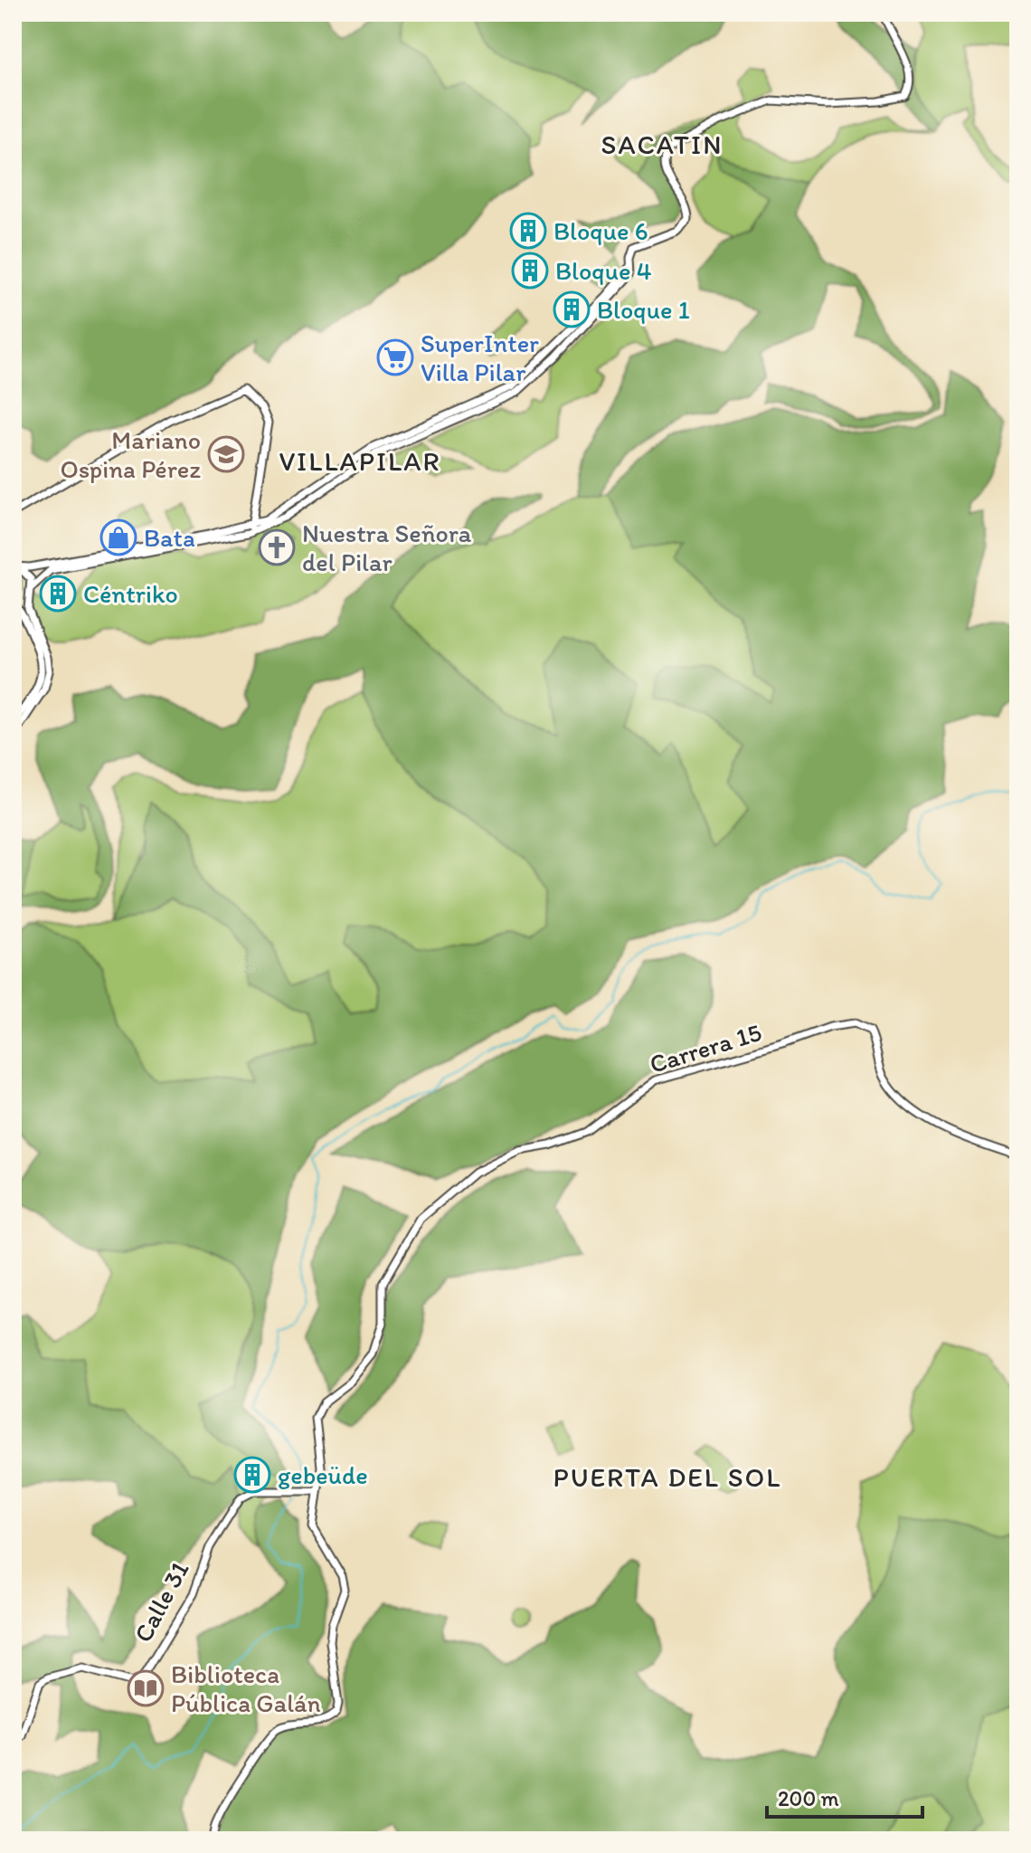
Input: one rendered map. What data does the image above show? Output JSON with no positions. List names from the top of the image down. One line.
{"streets":{"main road":["Carrera 15","Calle 31"]},"crossings":[["Carrera 15","Calle 31"]],"districts":["SACATIN","VILLAPILAR","PUERTA DEL SOL"],"places":{"building":["Bloque 6","Bloque 4","Bloque 1","Céntriko","gebeüde"],"supermarket":["SuperInter Villa Pilar"],"school or university":["Mariano Ospina Pérez"],"shop":["Bata"],"church":["Nuestra Señora del Pilar"],"library":["Biblioteca Pública Galán"]},"scale_bar":"200 m"}
